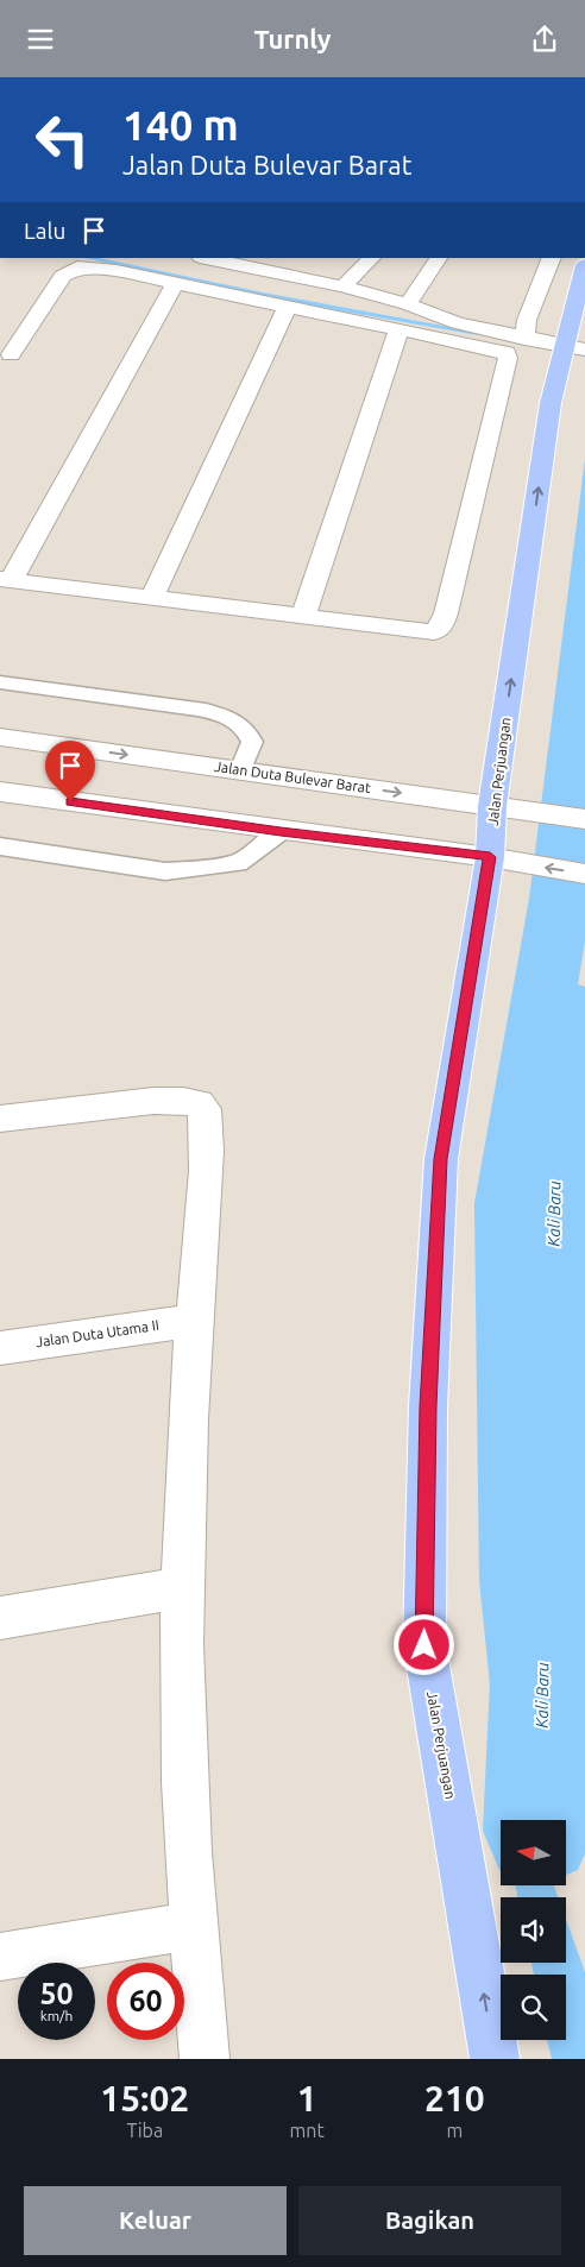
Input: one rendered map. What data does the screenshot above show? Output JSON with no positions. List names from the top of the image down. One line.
{"streets":{"main road":["Jalan Perjuangan"],"street":["Jalan Duta Bulevar Barat","Jalan Duta Utama II"]},"crossings":[["Jalan Perjuangan","Jalan Duta Bulevar Barat"]],"one_way":["Jalan Perjuangan"],"water":["Kali Baru"],"north":"left","page":{"header":"Turnly","turn":["140 m","Jalan Duta Bulevar Barat"],"then":"Lalu","speed":"50 km/h","limit":"60","eta":["15:02","Tiba","1","mnt","210","m"],"buttons":["Keluar","Bagikan"]}}
